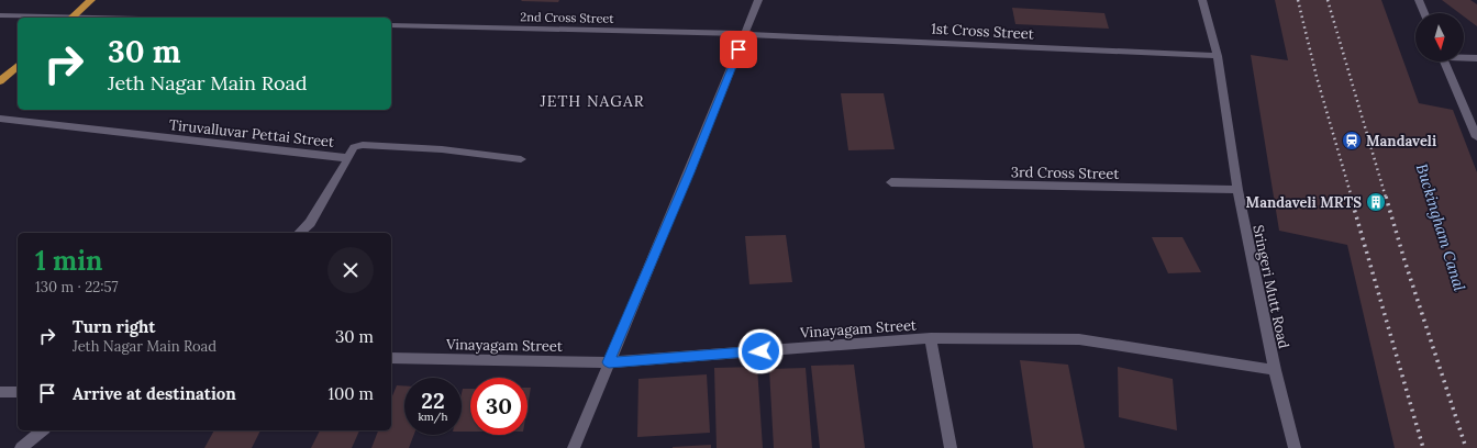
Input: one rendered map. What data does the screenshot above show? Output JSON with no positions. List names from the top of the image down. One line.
{"streets":{"street":["2nd Cross Street","1st Cross Street","Tiruvalluvar Pettai Street","3rd Cross Street","Sringeri Mutt Road","Vinayagam Street"]},"crossings":[["2nd Cross Street","1st Cross Street"],["1st Cross Street","Sringeri Mutt Road"],["3rd Cross Street","Sringeri Mutt Road"],["Sringeri Mutt Road","Vinayagam Street"]],"districts":["JETH NAGAR"],"water":["Buckingham Canal"],"places":{"station":["Mandaveli"],"building":["Mandaveli MRTS"]},"north":"bottom","page":{"turn":["30 m","Jeth Nagar Main Road"],"heading":["1 min","130 m · 22:57"],"list":[{"name":"Turn right","note":"Jeth Nagar Main Road","value":"30 m"},{"name":"Arrive at destination","value":"100 m"}],"speed":"22 km/h","limit":"30"}}
